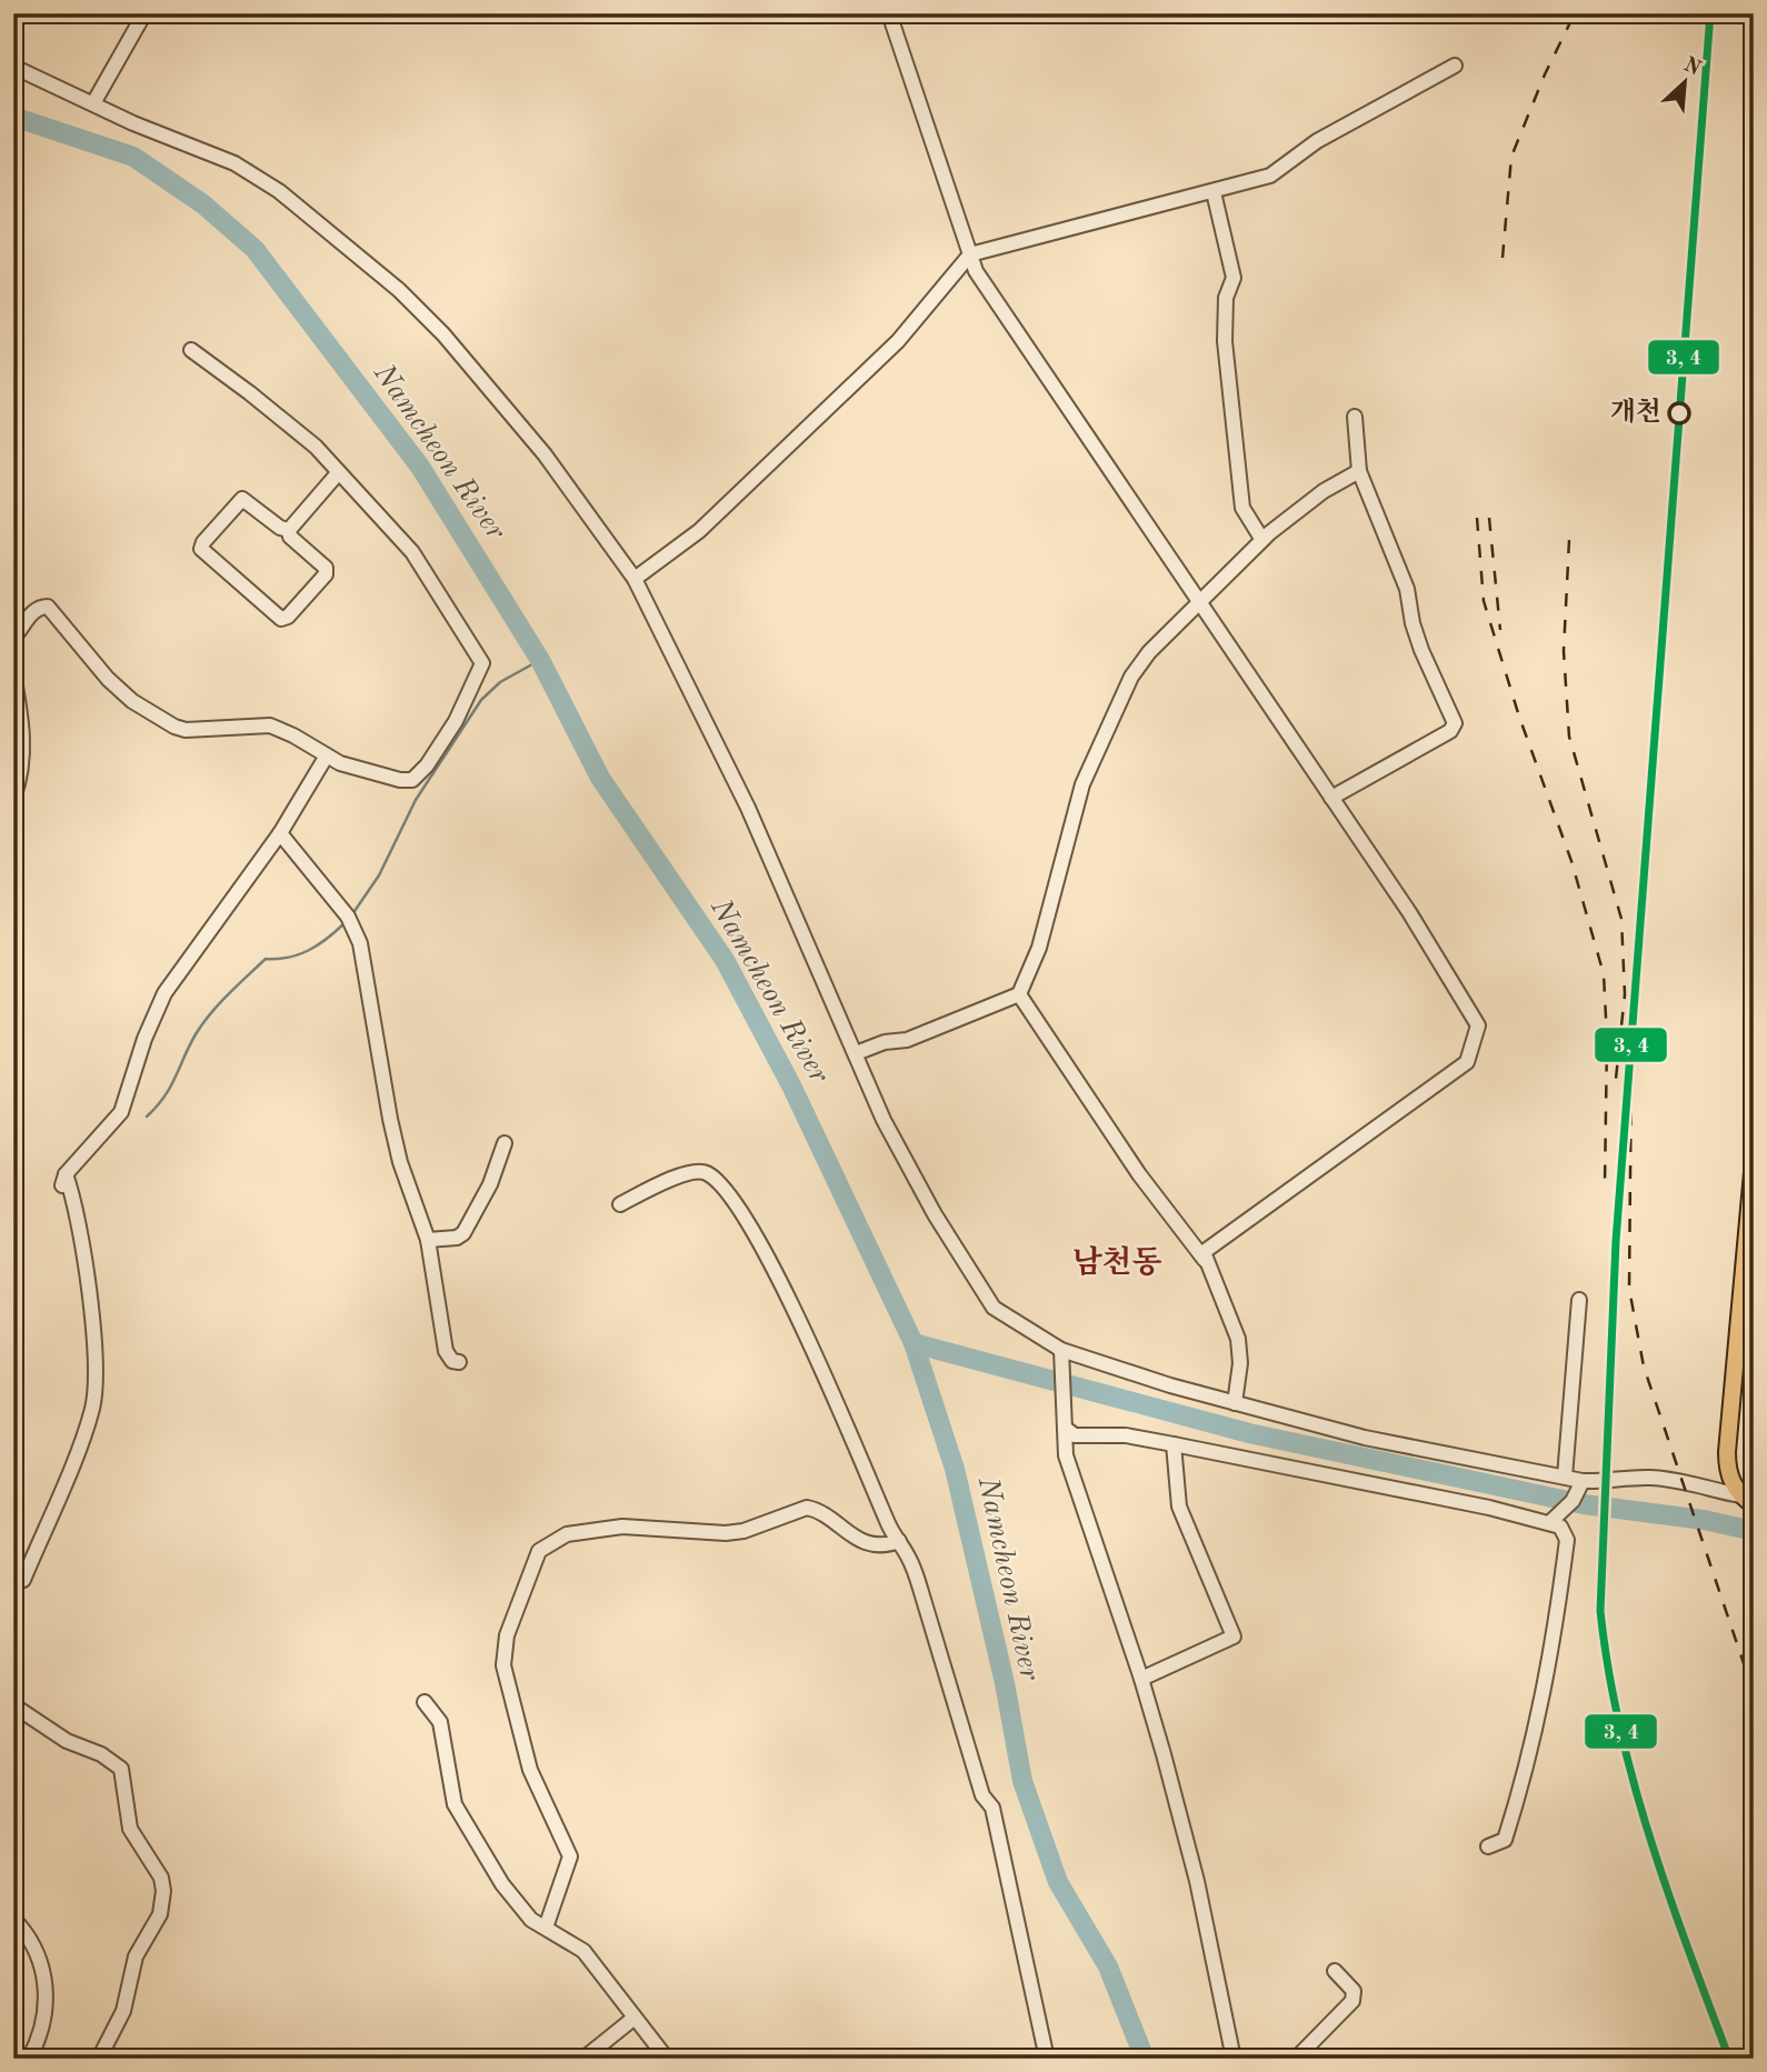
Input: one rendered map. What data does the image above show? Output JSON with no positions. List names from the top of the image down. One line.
{"districts":["남천동"],"water":["Namcheon River"],"places":["개천"],"north":"top right"}
